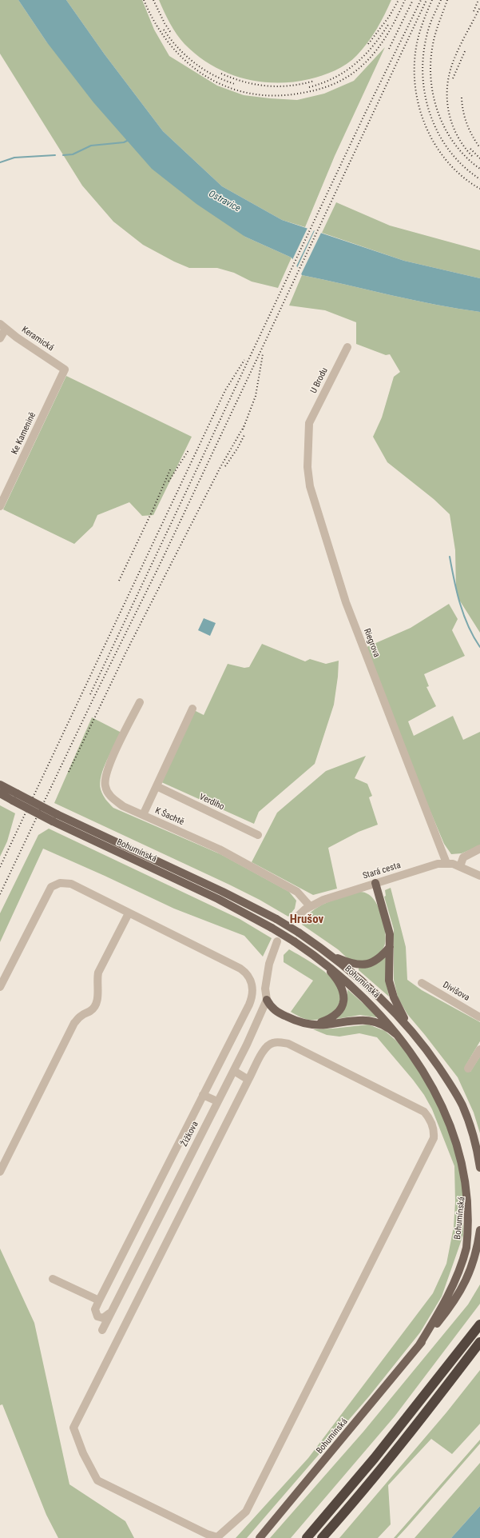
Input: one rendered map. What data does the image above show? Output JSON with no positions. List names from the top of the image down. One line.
{"streets":{"main road":["Bohumínská"],"street":["Keramická","U Brodu","Ke Kamenině","Riegrova","Verdiho","K Šachtě","Stará cesta","Divišova","Žižkova"]},"crossings":[["Keramická","Ke Kamenině"],["U Brodu","Riegrova"],["Riegrova","Stará cesta"],["K Šachtě","Stará cesta"]],"districts":["Hrušov"],"water":["Ostravice"]}
